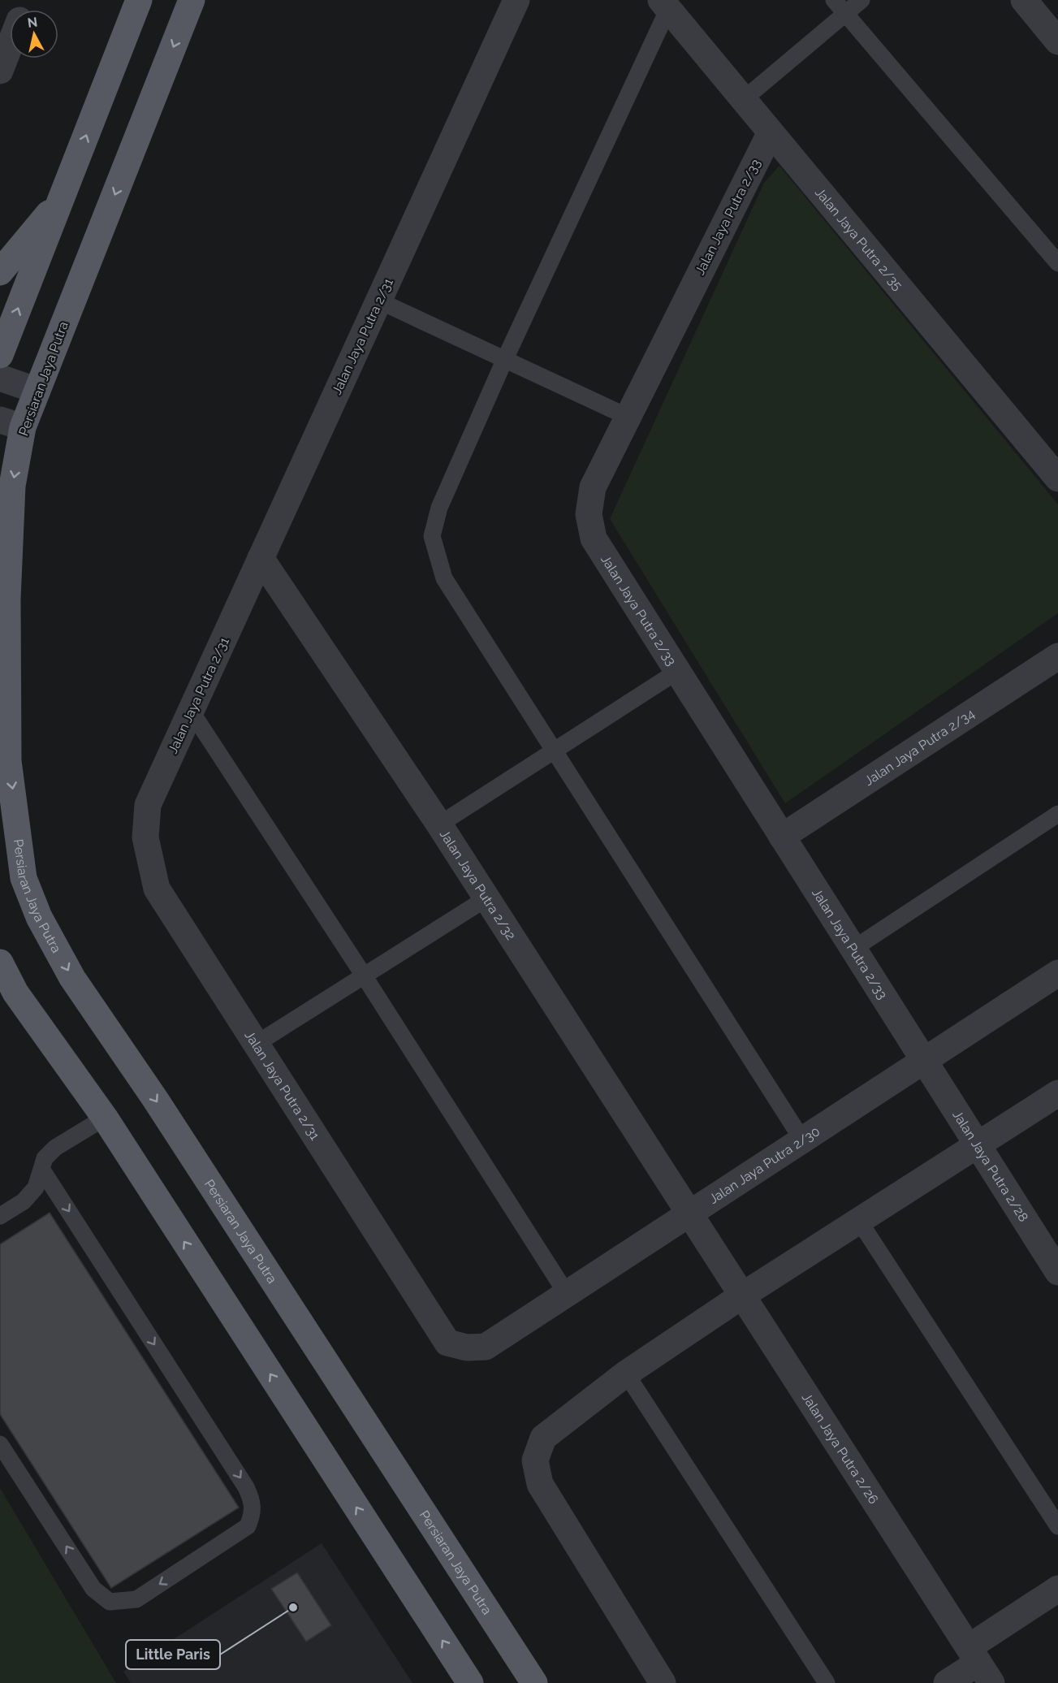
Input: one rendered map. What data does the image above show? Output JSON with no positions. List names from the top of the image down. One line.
{"streets":{"main road":["Persiaran Jaya Putra"],"street":["Jalan Jaya Putra 2/33","Jalan Jaya Putra 2/35","Jalan Jaya Putra 2/31","Jalan Jaya Putra 2/34","Jalan Jaya Putra 2/32","Jalan Jaya Putra 2/30","Jalan Jaya Putra 2/28","Jalan Jaya Putra 2/26"]},"crossings":[["Jalan Jaya Putra 2/33","Jalan Jaya Putra 2/35"],["Jalan Jaya Putra 2/33","Jalan Jaya Putra 2/34"],["Jalan Jaya Putra 2/33","Jalan Jaya Putra 2/30"],["Jalan Jaya Putra 2/33","Jalan Jaya Putra 2/28"],["Jalan Jaya Putra 2/31","Jalan Jaya Putra 2/32"],["Jalan Jaya Putra 2/31","Jalan Jaya Putra 2/30"],["Jalan Jaya Putra 2/32","Jalan Jaya Putra 2/30"],["Jalan Jaya Putra 2/32","Jalan Jaya Putra 2/26"],["Jalan Jaya Putra 2/30","Jalan Jaya Putra 2/28"],["Jalan Jaya Putra 2/30","Jalan Jaya Putra 2/26"]],"places":["Little Paris"],"north":"top"}
